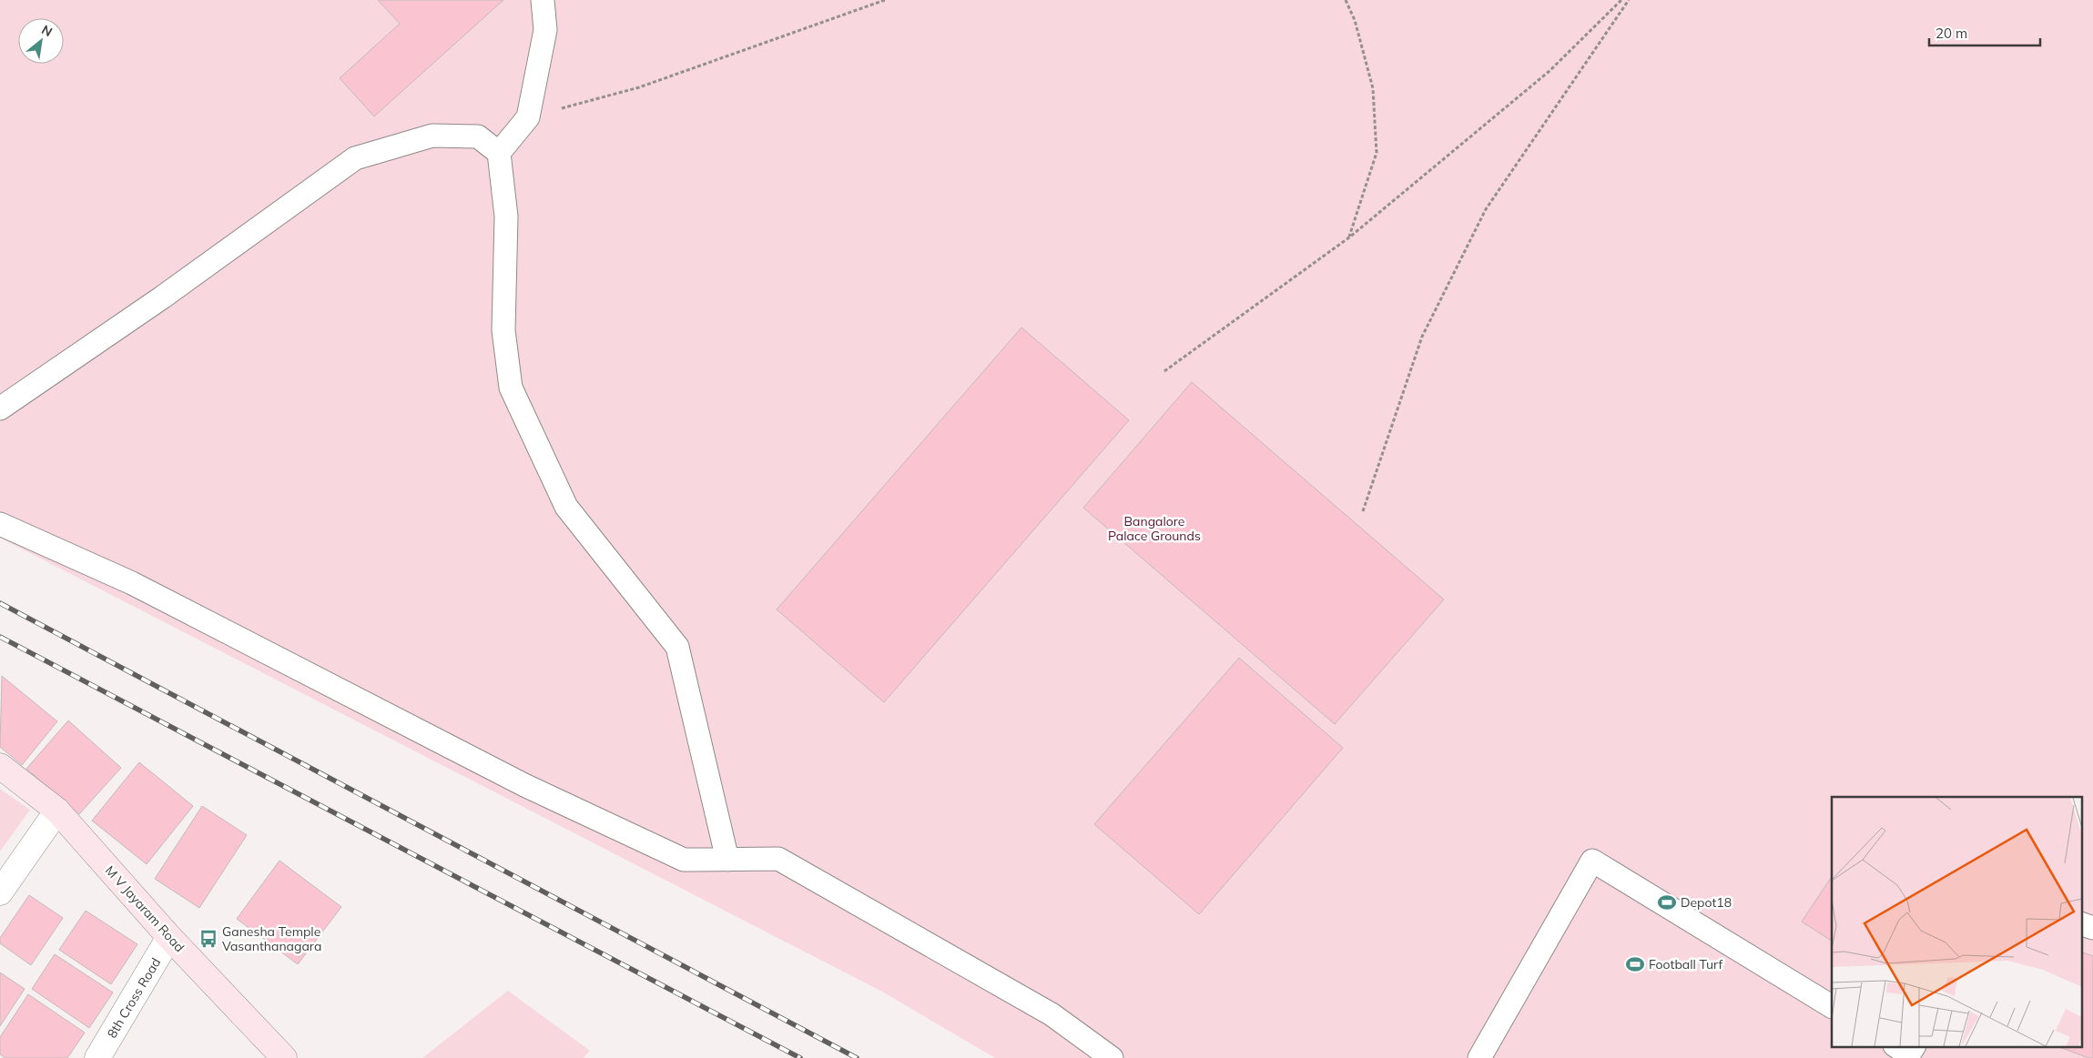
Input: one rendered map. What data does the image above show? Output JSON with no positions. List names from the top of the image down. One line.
{"streets":{"street":["M V Jayaram Road","8th Cross Road"]},"crossings":[["M V Jayaram Road","8th Cross Road"]],"parks":["Bangalore Palace Grounds"],"places":{"sports":["Depot18","Football Turf"],"bus stop":["Ganesha Temple Vasanthanagara"]},"scale_bar":"20 m","north":"top right"}
